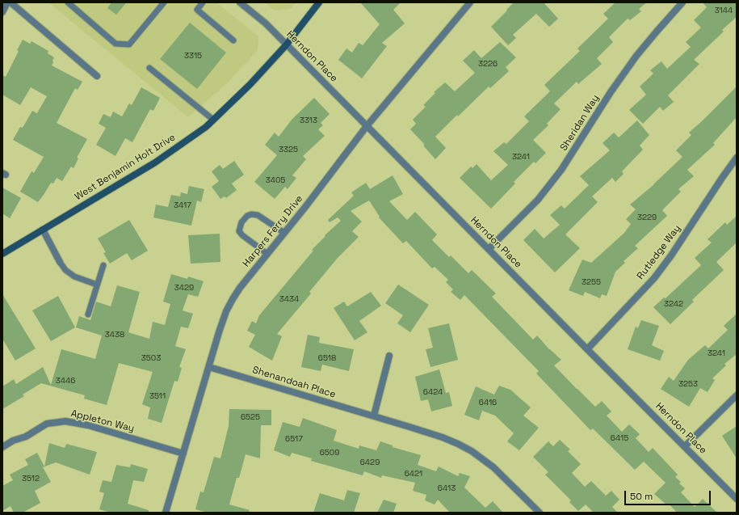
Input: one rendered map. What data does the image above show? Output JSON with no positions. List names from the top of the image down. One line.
{"streets":{"main road":["West Benjamin Holt Drive"],"street":["Herndon Place","Sheridan Way","Harpers Ferry Drive","Rutledge Way","Shenandoah Place","Appleton Way"]},"crossings":[["Herndon Place","Sheridan Way"],["Herndon Place","West Benjamin Holt Drive"],["Herndon Place","Harpers Ferry Drive"],["Herndon Place","Rutledge Way"],["Harpers Ferry Drive","Shenandoah Place"],["Harpers Ferry Drive","Appleton Way"]],"house_numbers":["3144","3315","3226","3313","3325","3241","3405","3417","3229","3255","3429","3434","3242","3438","3241","3503","6518","3446","3253","6424","3511","6416","6525","6415","6517","6509","6429","6421","3512","6413"],"scale_bar":"50 m"}
